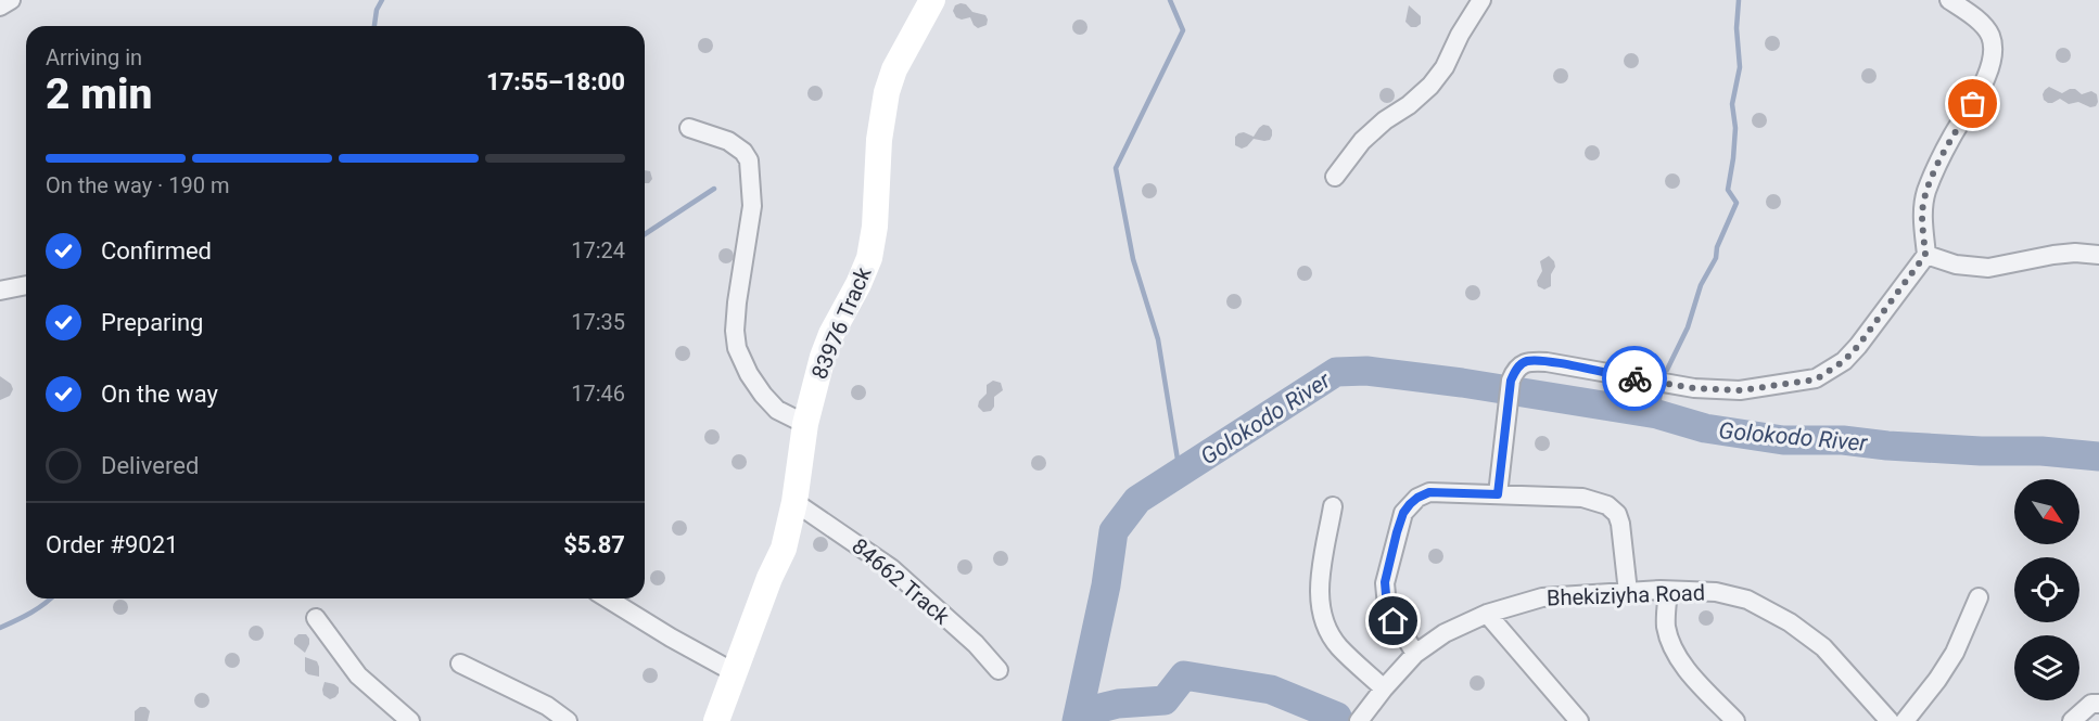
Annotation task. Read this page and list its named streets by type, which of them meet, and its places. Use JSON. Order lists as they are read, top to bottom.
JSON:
{
  "streets": {
    "street": ["83976 Track", "84662 Track", "Bhekiziyha Road"]
  },
  "crossings": [
    ["83976 Track", "84662 Track"]
  ],
  "water": ["Golokodo River"],
  "north": "bottom right",
  "page": {
    "heading": ["2 min", "Arriving in", "17:55–18:00"],
    "panel": ["Order #9021", "$5.87"],
    "bar": "On the way · 190 m",
    "list": [
      ["Confirmed", "17:24"],
      ["Preparing", "17:35"],
      ["On the way", "17:46"],
      "Delivered"
    ]
  }
}
